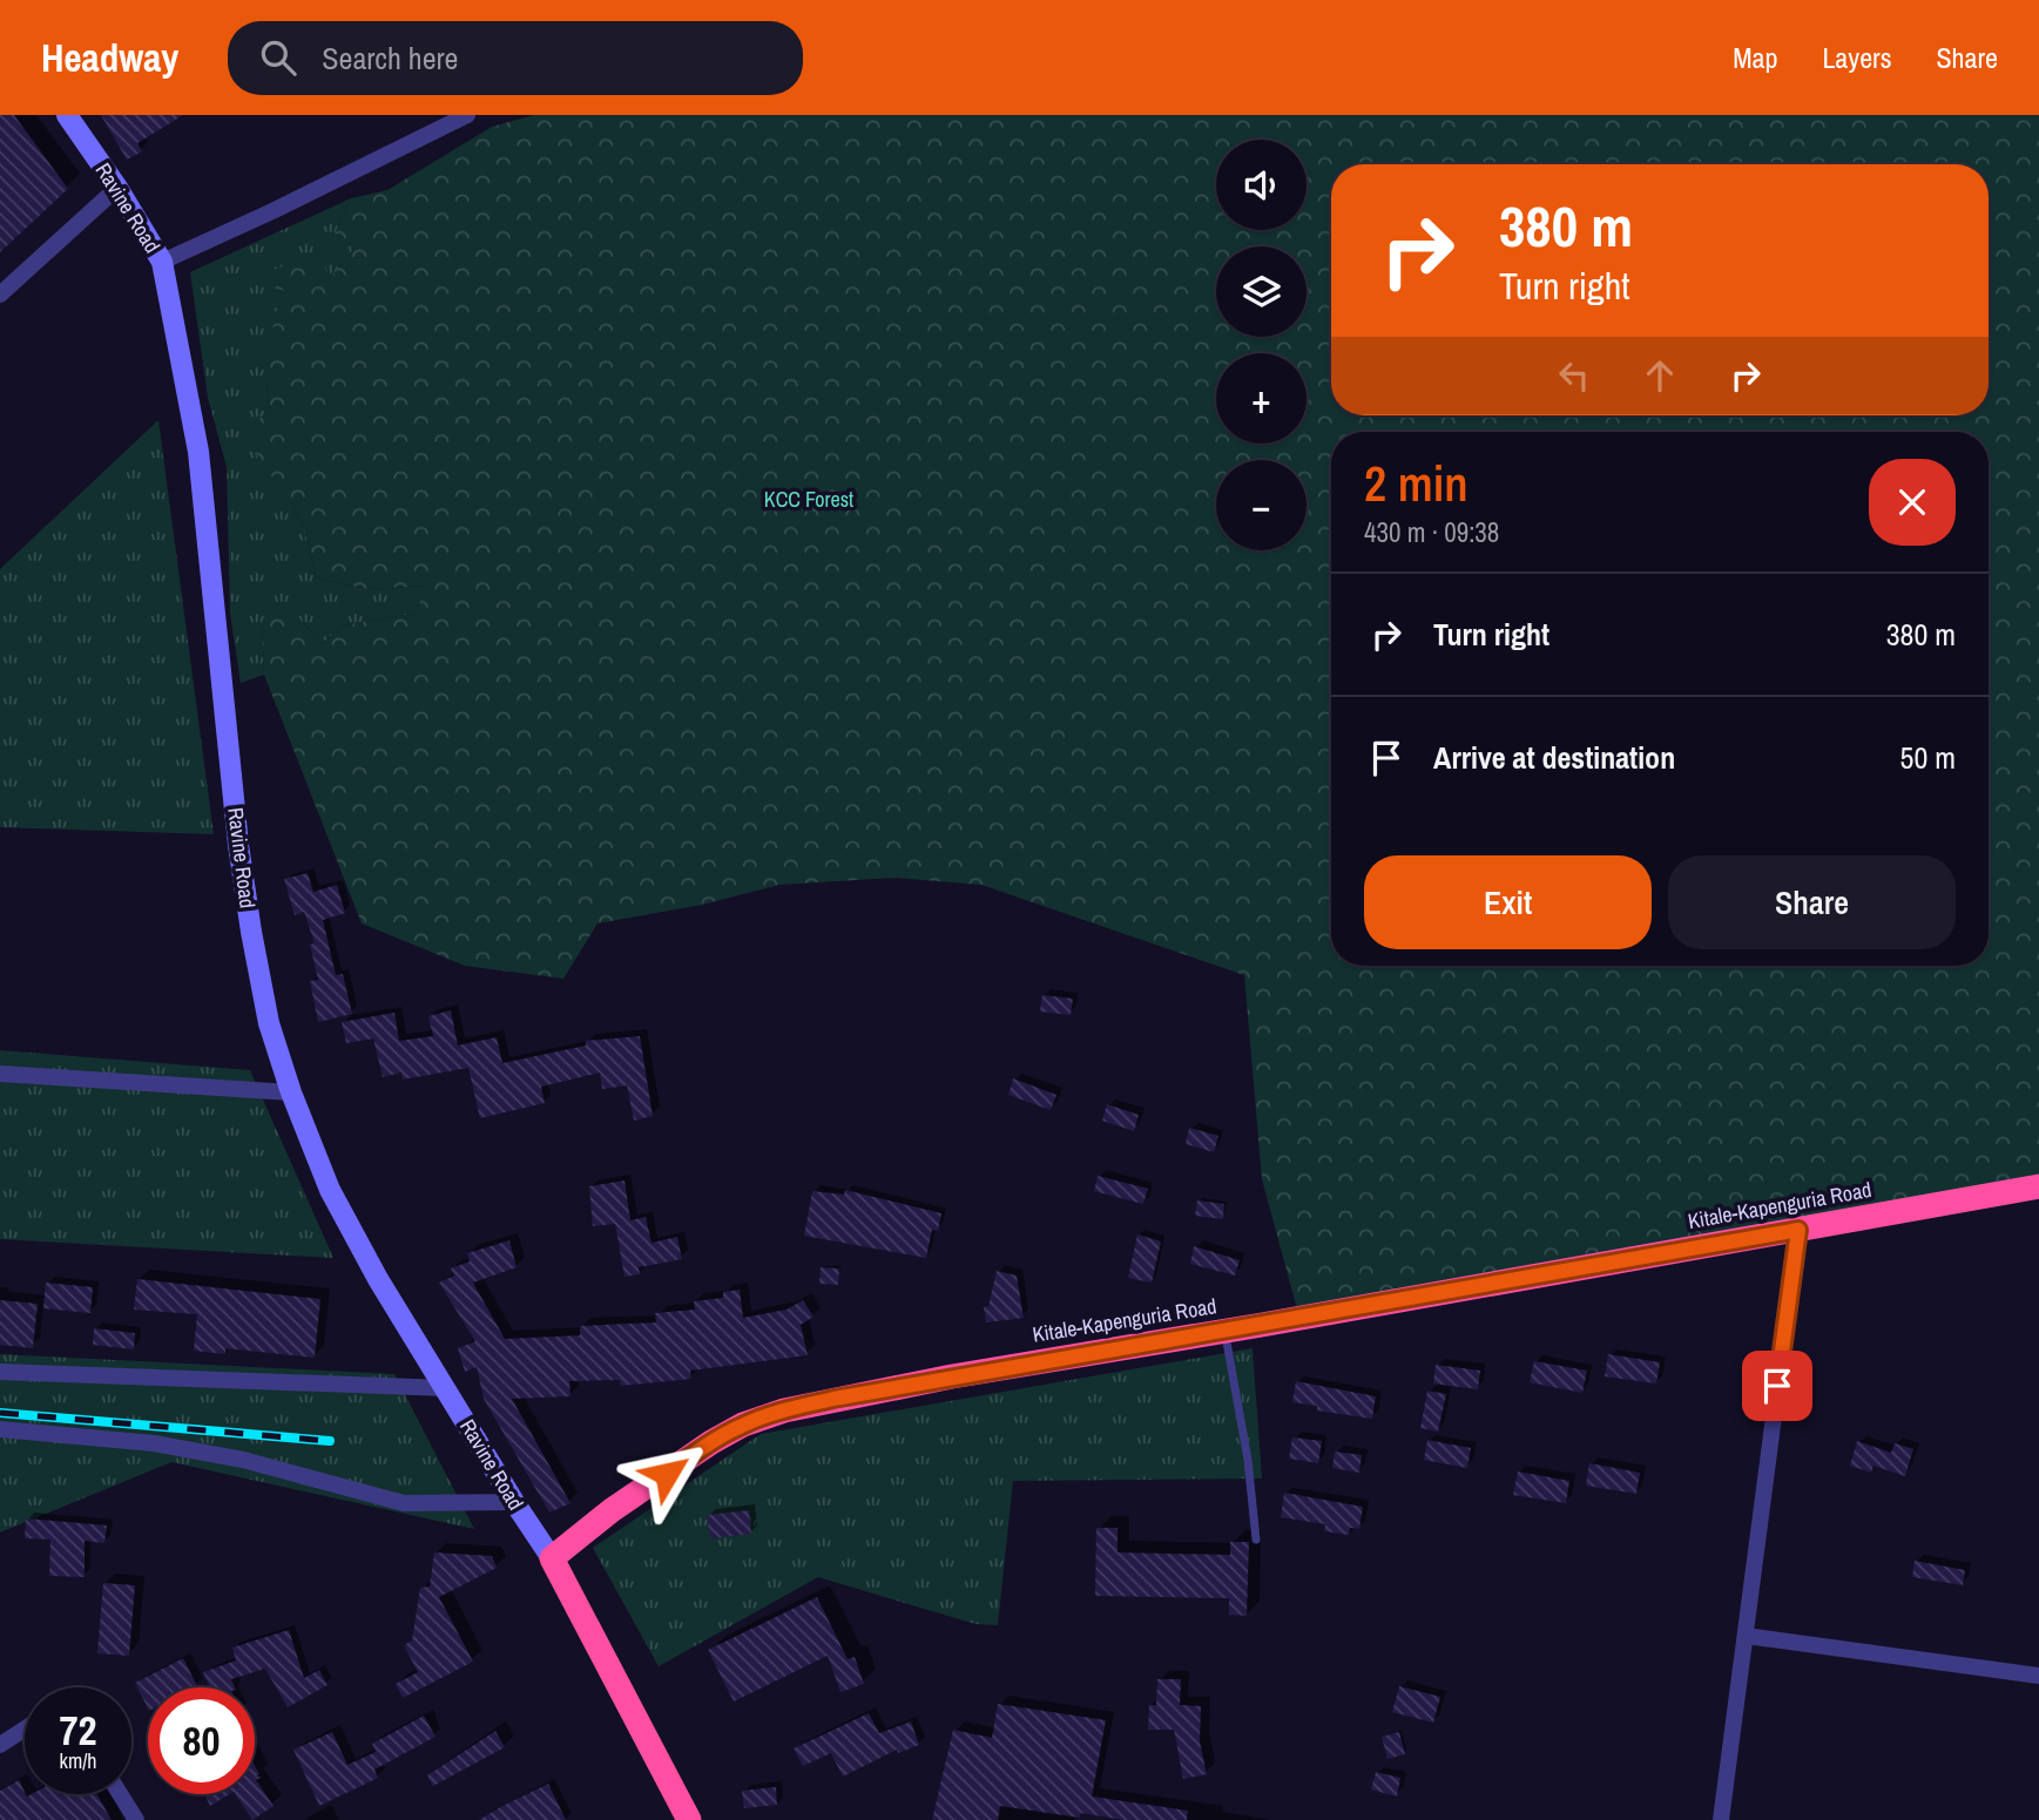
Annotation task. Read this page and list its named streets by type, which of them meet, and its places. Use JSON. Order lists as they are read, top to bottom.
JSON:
{
  "streets": {
    "highway": ["Kitale-Kapenguria Road"],
    "street": ["Ravine Road"]
  },
  "crossings": [
    ["Ravine Road", "Kitale-Kapenguria Road"]
  ],
  "parks": ["KCC Forest"],
  "page": {
    "header": "Headway",
    "search": "Search here",
    "nav": ["Map", "Layers", "Share"],
    "map_buttons": ["+", "−"],
    "turn": ["380 m", "Turn right"],
    "heading": ["2 min", "430 m · 09:38"],
    "list": [
      {
        "name": "Turn right",
        "value": "380 m"
      },
      {
        "name": "Arrive at destination",
        "value": "50 m"
      }
    ],
    "buttons": ["Exit", "Share"],
    "speed": "72 km/h",
    "limit": "80"
  }
}
